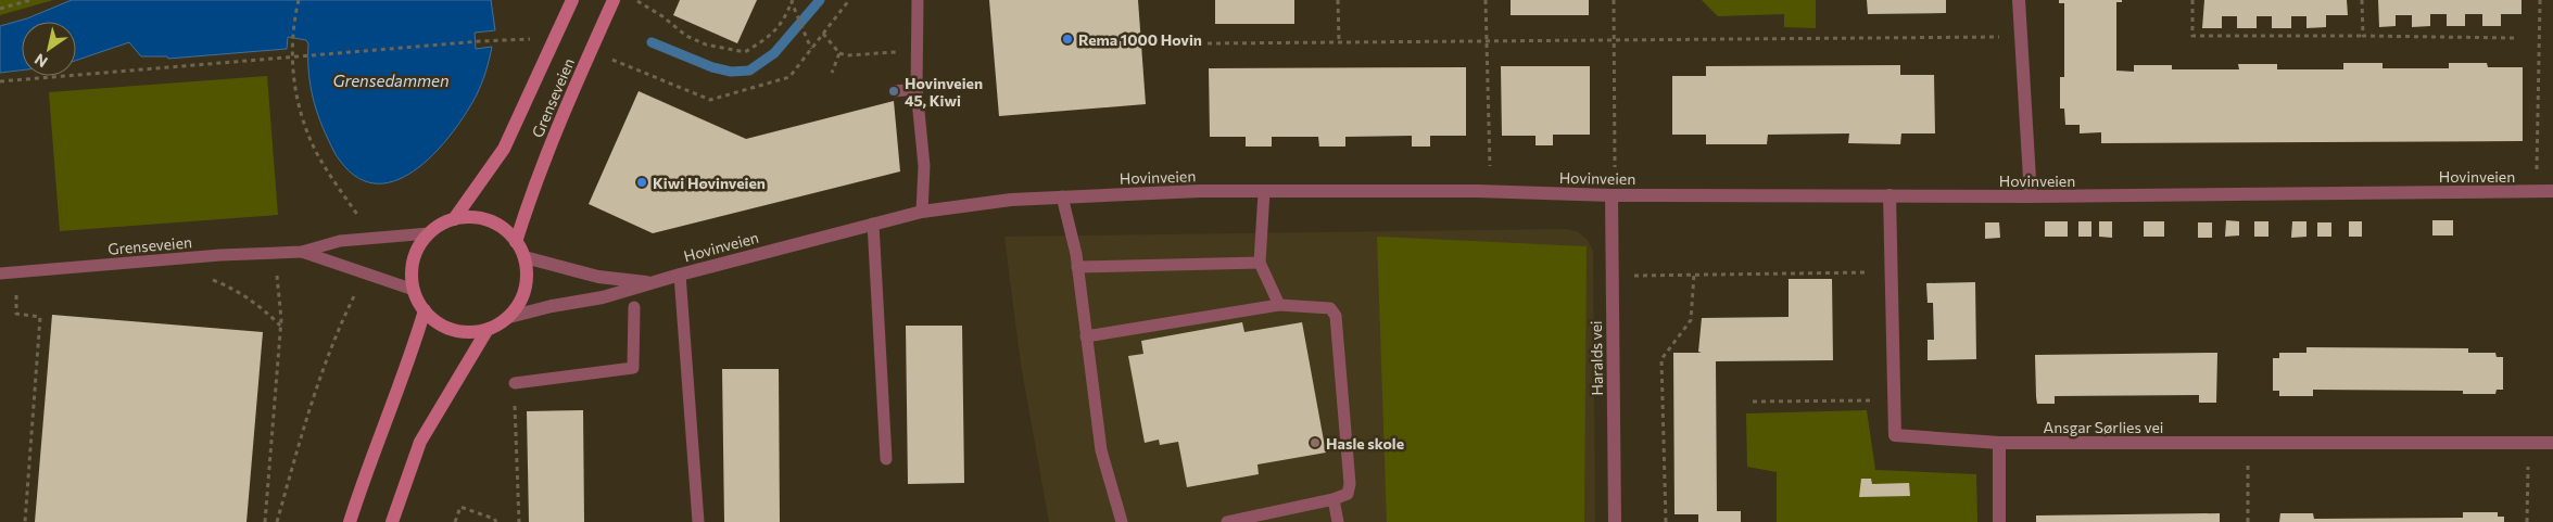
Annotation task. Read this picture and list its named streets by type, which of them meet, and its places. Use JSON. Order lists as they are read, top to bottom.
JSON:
{
  "streets": {
    "main road": ["Grenseveien"],
    "street": ["Hovinveien", "Haralds vei", "Ansgar Sørlies vei"]
  },
  "crossings": [
    ["Grenseveien", "Hovinveien"],
    ["Hovinveien", "Haralds vei"],
    ["Hovinveien", "Ansgar Sørlies vei"]
  ],
  "water": ["Grensedammen"],
  "places": [
    "Rema 1000 Hovin",
    "Hovinveien 45, Kiwi",
    "Kiwi Hovinveien",
    "Hasle skole"
  ],
  "north": "bottom left"
}
